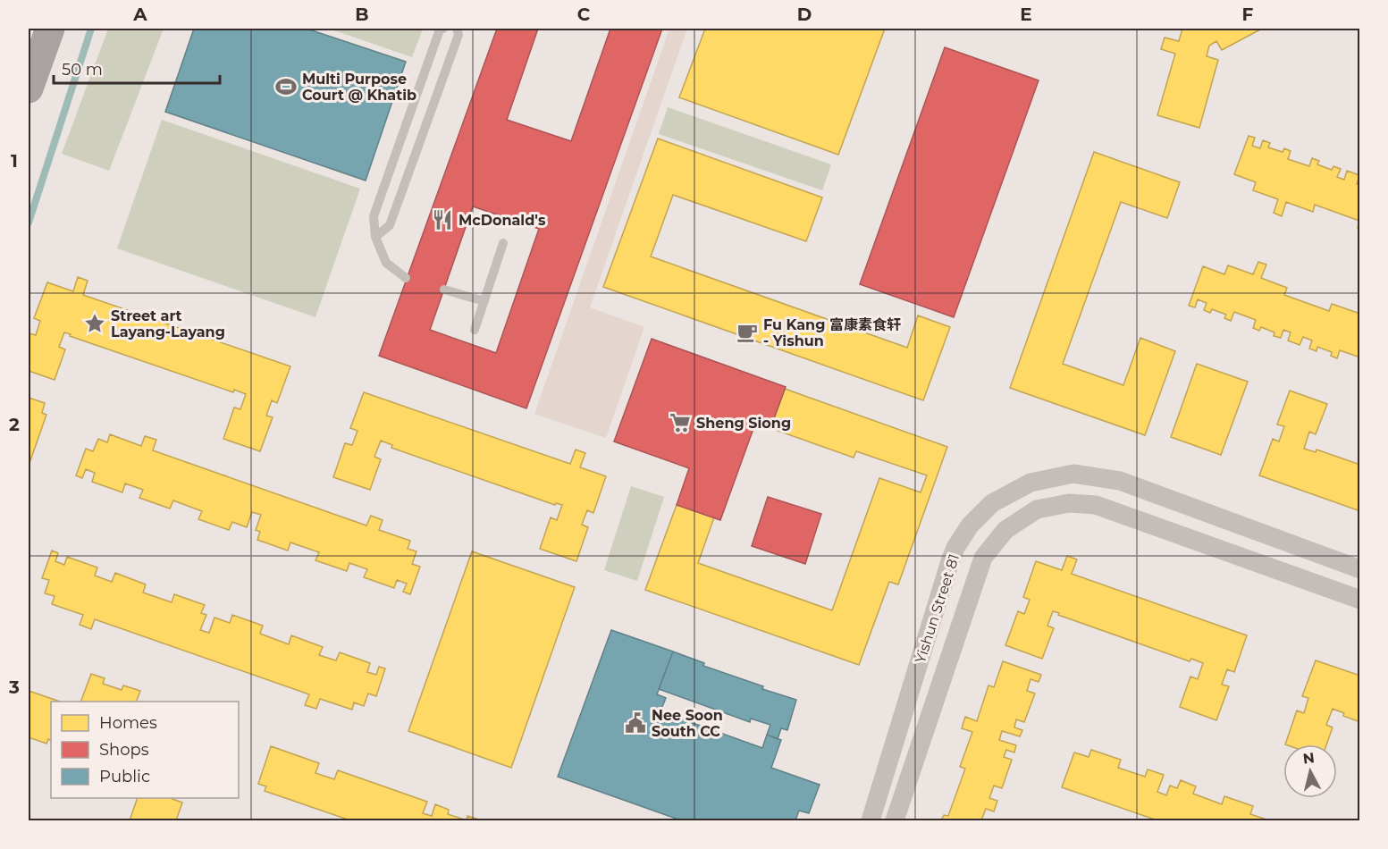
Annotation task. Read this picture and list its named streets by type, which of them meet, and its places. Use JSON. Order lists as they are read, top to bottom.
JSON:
{
  "streets": {
    "street": ["Yishun Street 81"]
  },
  "places": {
    "sports": ["Multi Purpose Court @ Khatib"],
    "restaurant": ["McDonald's"],
    "place": ["Street art Layang-Layang"],
    "cafe": ["Fu Kang 富康素食轩 - Yishun"],
    "supermarket": ["Sheng Siong"],
    "public building": ["Nee Soon South CC"]
  },
  "legend": ["Homes", "Shops", "Public"],
  "scale_bar": "50 m",
  "north": "top",
  "grid": {
    "columns": [
      "A",
      "B",
      "C",
      "D",
      "E",
      "F"
    ],
    "rows": ["1", "2", "3"]
  }
}
